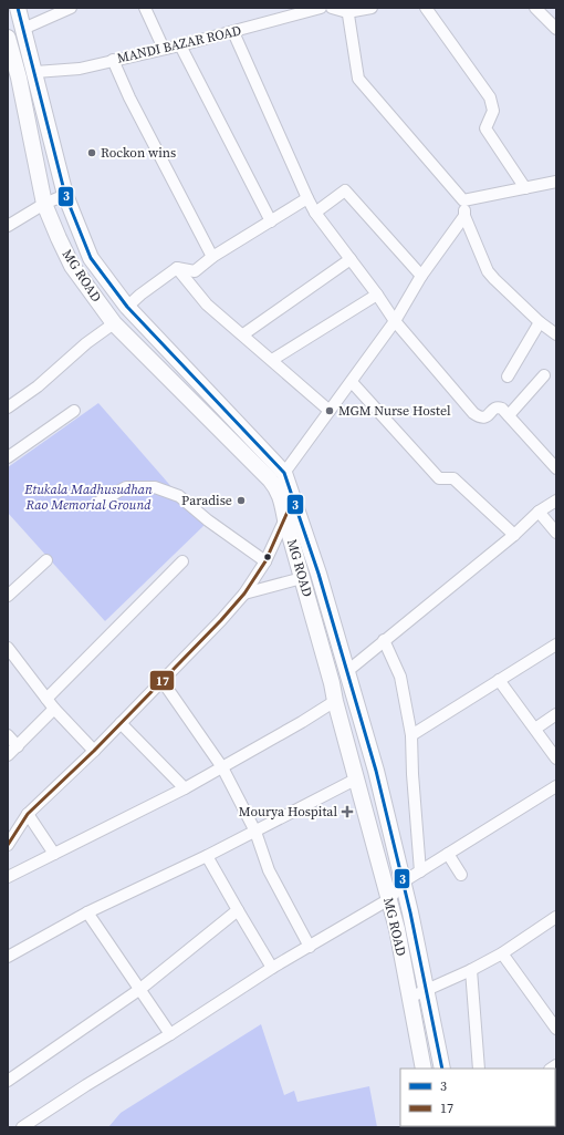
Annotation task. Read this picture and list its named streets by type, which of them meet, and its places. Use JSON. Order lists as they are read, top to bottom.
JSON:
{
  "streets": {
    "main road": ["MG ROAD"],
    "street": ["MANDI BAZAR ROAD"]
  },
  "crossings": [
    ["MANDI BAZAR ROAD", "MG ROAD"]
  ],
  "parks": ["Etukala Madhusudhan Rao Memorial Ground"],
  "places": {
    "other": ["Rockon wins", "MGM Nurse Hostel", "Paradise"],
    "health": ["Mourya Hospital"]
  },
  "lines": ["transit line 3", "transit line 17"],
  "legend": ["3", "17"]
}
